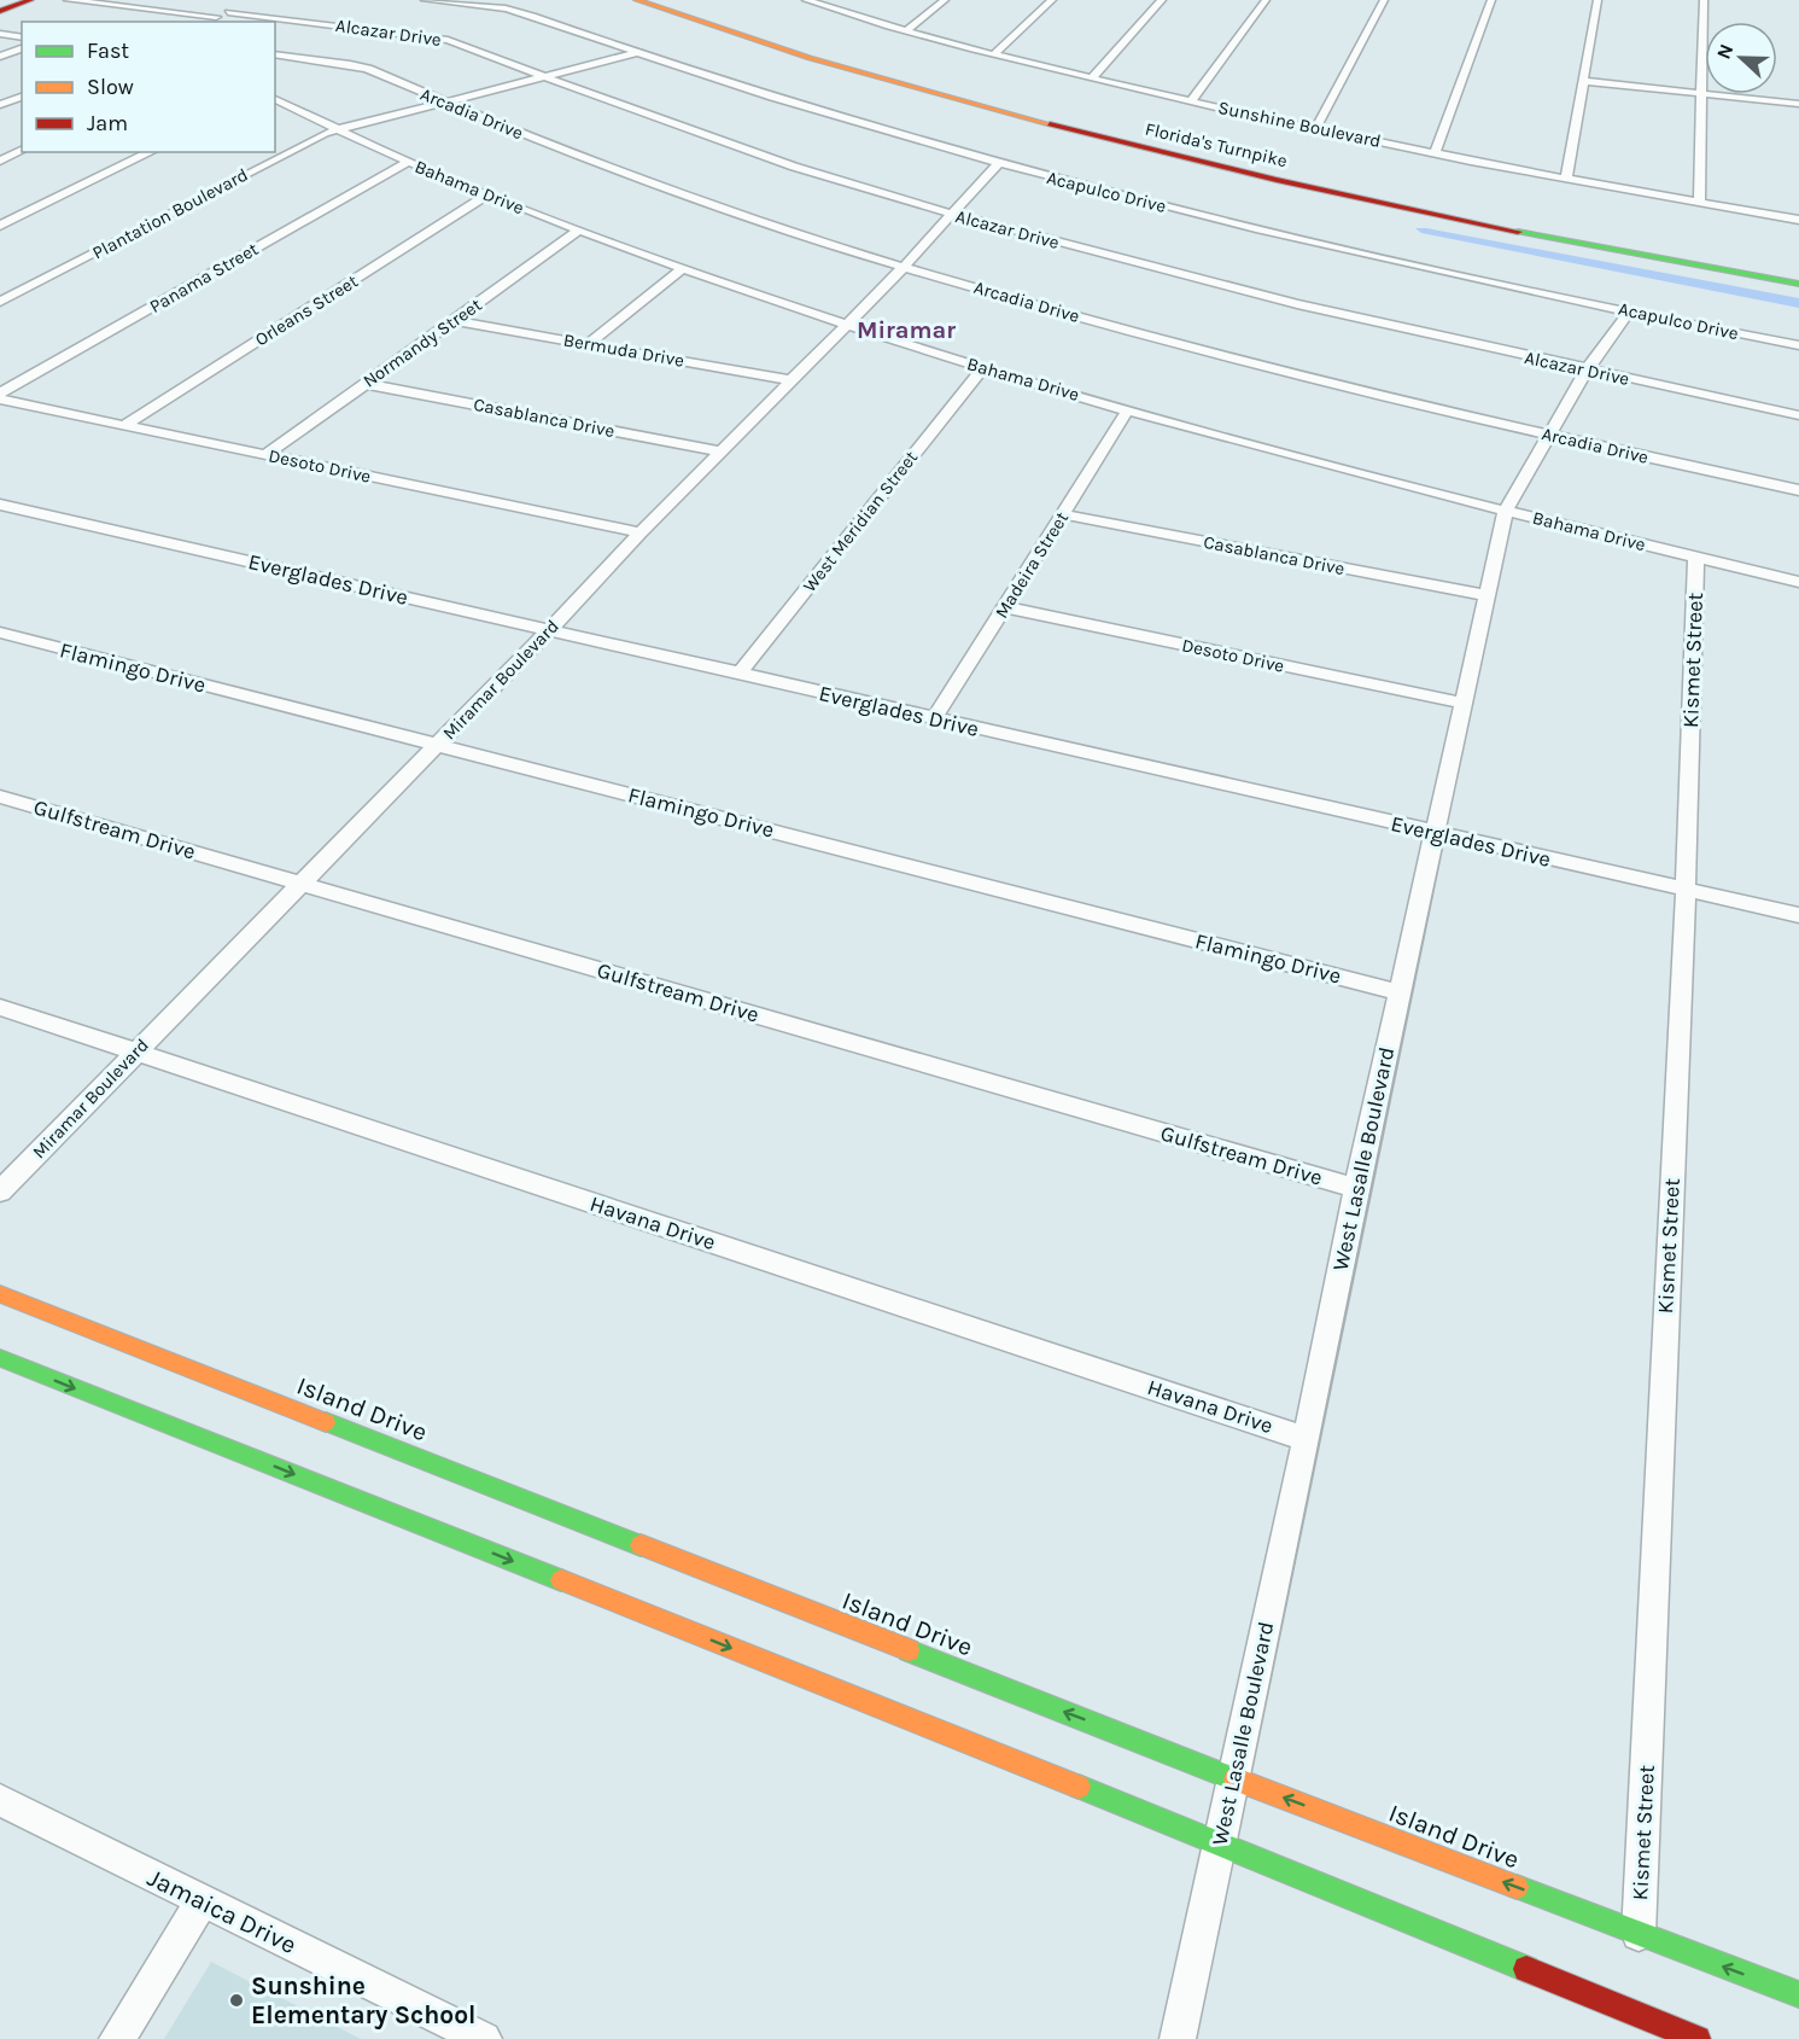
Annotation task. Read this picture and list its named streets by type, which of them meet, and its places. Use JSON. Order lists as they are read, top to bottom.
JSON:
{
  "streets": {
    "main road": ["Florida's Turnpike", "Island Drive"],
    "street": [
      "Alcazar Drive",
      "Arcadia Drive",
      "Sunshine Boulevard",
      "Bahama Drive",
      "Acapulco Drive",
      "Plantation Boulevard",
      "Panama Street",
      "Orleans Street",
      "Normandy Street",
      "Bermuda Drive",
      "Casablanca Drive",
      "Desoto Drive",
      "West Meridian Street",
      "Madeira Street",
      "Everglades Drive",
      "Kismet Street",
      "Flamingo Drive",
      "Miramar Boulevard",
      "Gulfstream Drive",
      "West Lasalle Boulevard",
      "Havana Drive",
      "Jamaica Drive"
    ]
  },
  "crossings": [
    ["Alcazar Drive", "Plantation Boulevard"],
    ["Alcazar Drive", "Miramar Boulevard"],
    ["Alcazar Drive", "West Lasalle Boulevard"],
    ["Arcadia Drive", "Plantation Boulevard"],
    ["Arcadia Drive", "Miramar Boulevard"],
    ["Arcadia Drive", "West Lasalle Boulevard"],
    ["Bahama Drive", "Plantation Boulevard"],
    ["Bahama Drive", "Panama Street"],
    ["Bahama Drive", "Orleans Street"],
    ["Bahama Drive", "Normandy Street"],
    ["Bahama Drive", "West Meridian Street"],
    ["Bahama Drive", "Madeira Street"],
    ["Bahama Drive", "Kismet Street"],
    ["Bahama Drive", "Miramar Boulevard"],
    ["Bahama Drive", "West Lasalle Boulevard"],
    ["Acapulco Drive", "Plantation Boulevard"],
    ["Acapulco Drive", "Miramar Boulevard"],
    ["Acapulco Drive", "West Lasalle Boulevard"],
    ["Orleans Street", "Desoto Drive"],
    ["Normandy Street", "Bermuda Drive"],
    ["Normandy Street", "Casablanca Drive"],
    ["Normandy Street", "Desoto Drive"],
    ["Bermuda Drive", "Miramar Boulevard"],
    ["Casablanca Drive", "Madeira Street"],
    ["Casablanca Drive", "Miramar Boulevard"],
    ["Casablanca Drive", "West Lasalle Boulevard"],
    ["Desoto Drive", "Madeira Street"],
    ["Desoto Drive", "Miramar Boulevard"],
    ["Desoto Drive", "West Lasalle Boulevard"],
    ["West Meridian Street", "Everglades Drive"],
    ["Madeira Street", "Everglades Drive"],
    ["Everglades Drive", "Kismet Street"],
    ["Everglades Drive", "Miramar Boulevard"],
    ["Everglades Drive", "West Lasalle Boulevard"],
    ["Kismet Street", "Island Drive"],
    ["Flamingo Drive", "Miramar Boulevard"],
    ["Flamingo Drive", "West Lasalle Boulevard"],
    ["Miramar Boulevard", "Gulfstream Drive"],
    ["Miramar Boulevard", "Havana Drive"],
    ["Gulfstream Drive", "West Lasalle Boulevard"],
    ["West Lasalle Boulevard", "Havana Drive"],
    ["West Lasalle Boulevard", "Island Drive"]
  ],
  "districts": ["Miramar"],
  "places": ["Sunshine Elementary School"],
  "legend": ["Fast", "Slow", "Jam"],
  "north": "left"
}
